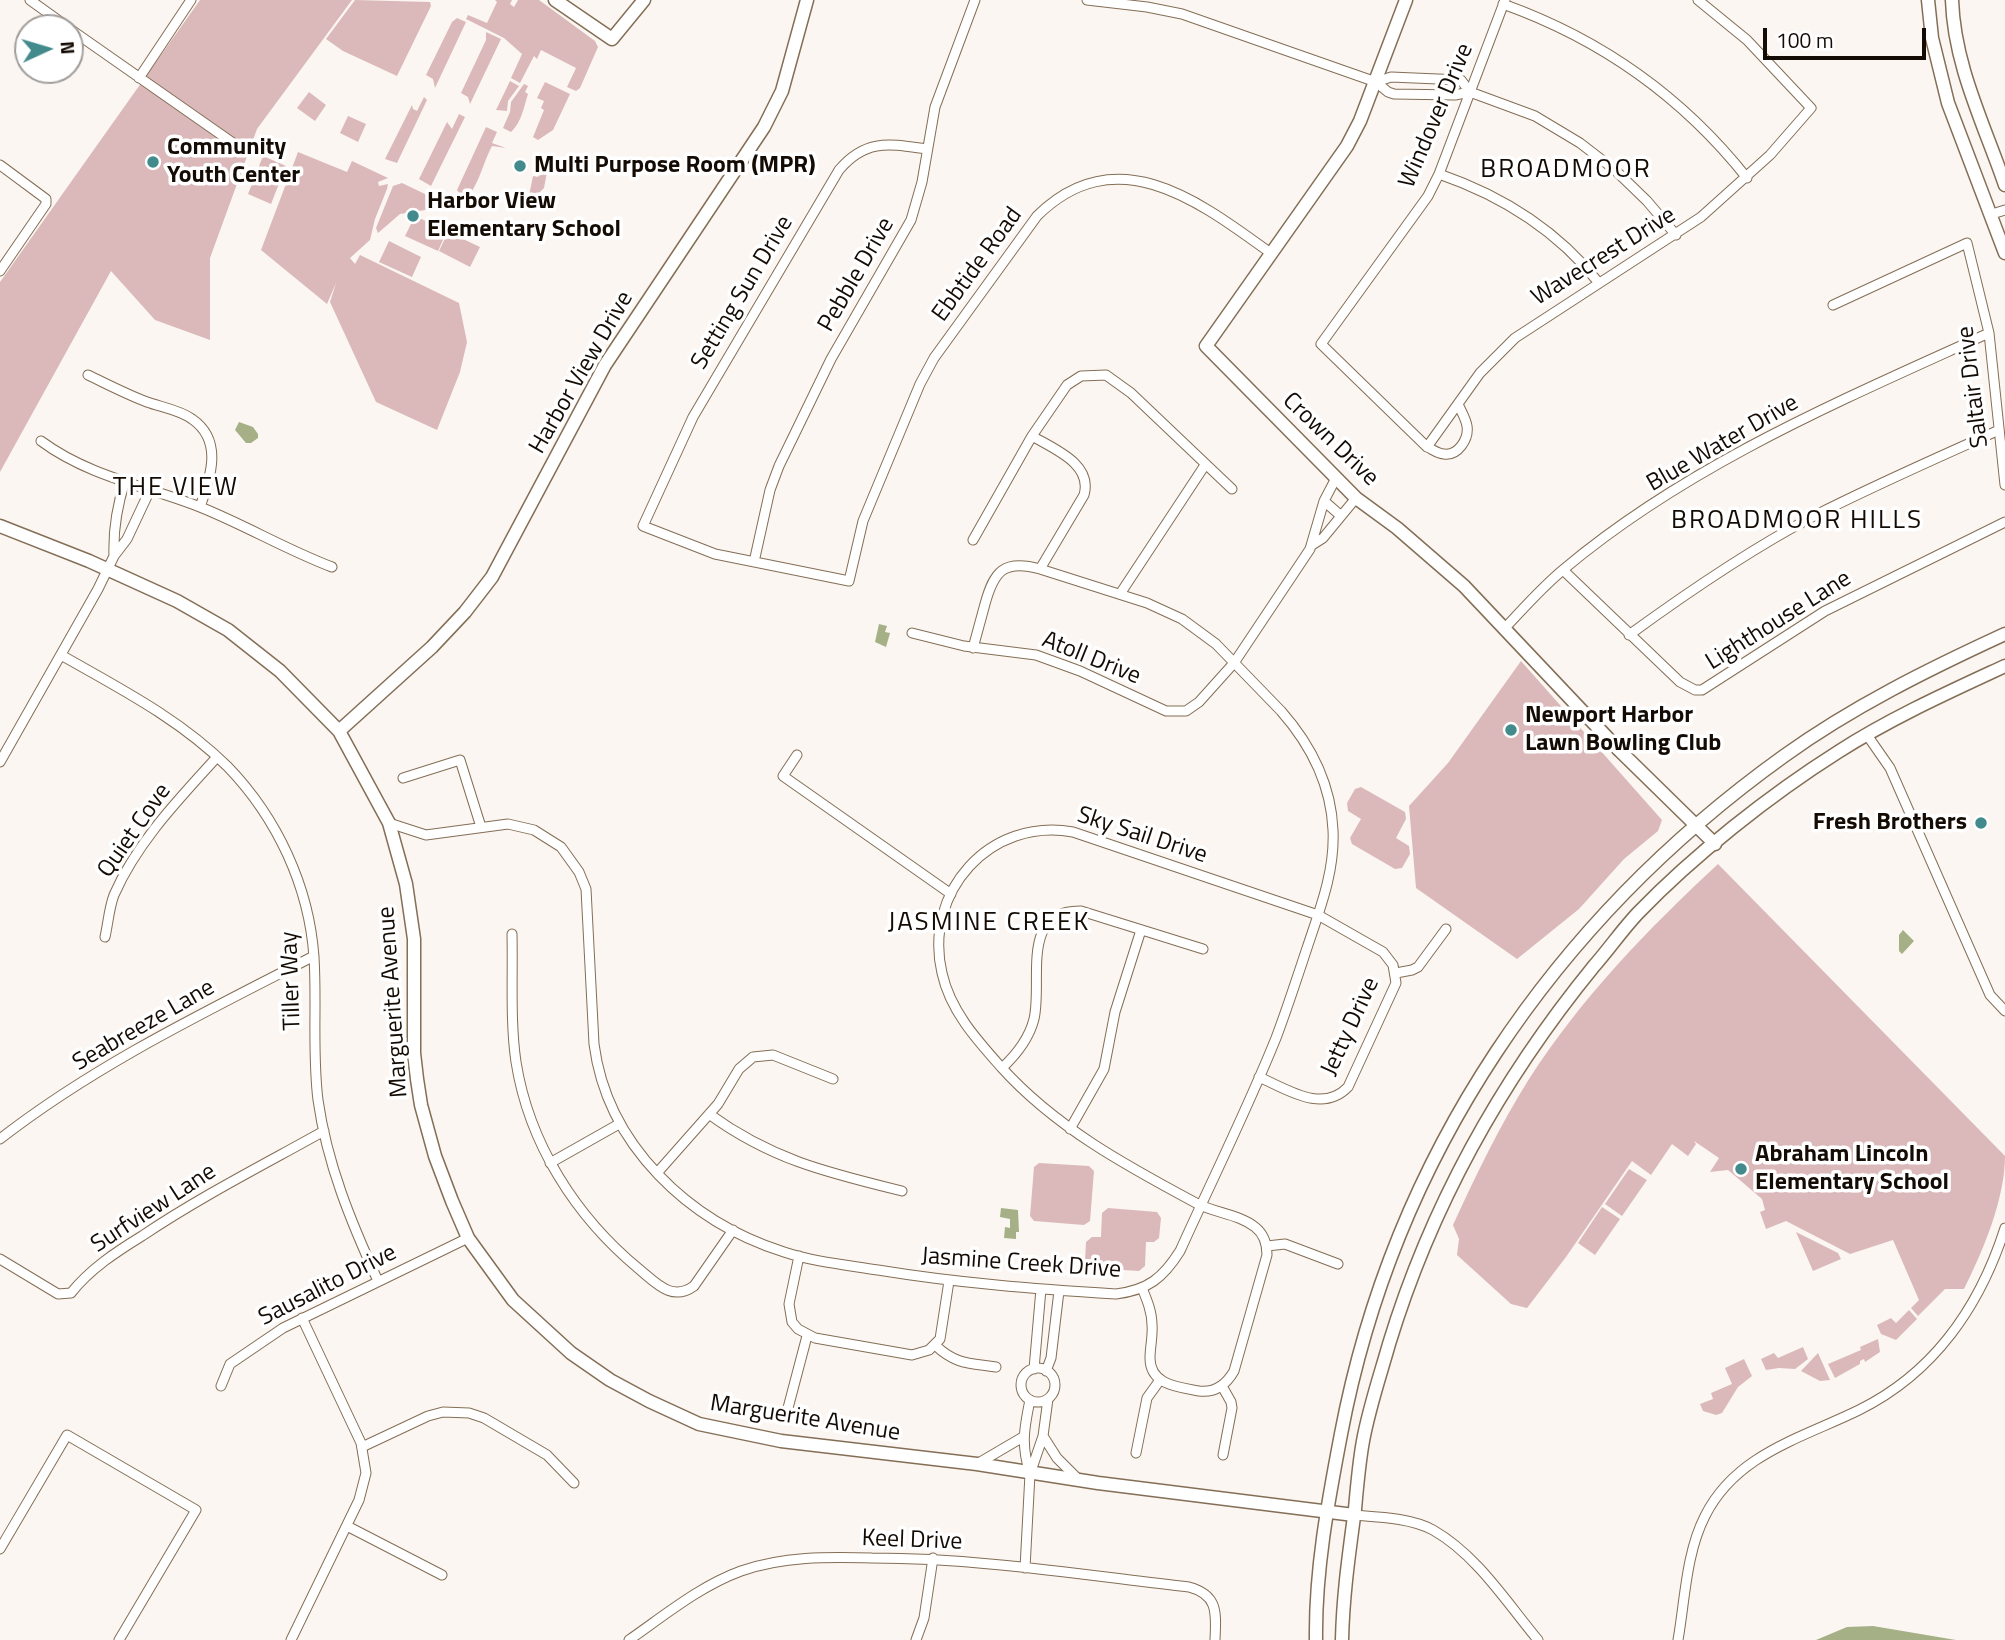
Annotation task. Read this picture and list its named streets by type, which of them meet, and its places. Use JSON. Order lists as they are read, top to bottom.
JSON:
{
  "streets": {
    "street": [
      "Windover Drive",
      "Wavecrest Drive",
      "Ebbtide Road",
      "Pebble Drive",
      "Setting Sun Drive",
      "Harbor View Drive",
      "Saltair Drive",
      "Crown Drive",
      "Blue Water Drive",
      "Lighthouse Lane",
      "Atoll Drive",
      "Quiet Cove",
      "Sky Sail Drive",
      "Tiller Way",
      "Marguerite Avenue",
      "Seabreeze Lane",
      "Jetty Drive",
      "Surfview Lane",
      "Jasmine Creek Drive",
      "Sausalito Drive",
      "Keel Drive"
    ]
  },
  "crossings": [
    ["Windover Drive", "Wavecrest Drive"],
    ["Ebbtide Road", "Pebble Drive"],
    ["Ebbtide Road", "Setting Sun Drive"],
    ["Ebbtide Road", "Crown Drive"],
    ["Pebble Drive", "Setting Sun Drive"],
    ["Harbor View Drive", "Marguerite Avenue"],
    ["Saltair Drive", "Blue Water Drive"],
    ["Crown Drive", "Blue Water Drive"],
    ["Blue Water Drive", "Lighthouse Lane"],
    ["Atoll Drive", "Jasmine Creek Drive"],
    ["Quiet Cove", "Tiller Way"],
    ["Sky Sail Drive", "Jetty Drive"],
    ["Sky Sail Drive", "Jasmine Creek Drive"],
    ["Tiller Way", "Seabreeze Lane"],
    ["Tiller Way", "Surfview Lane"],
    ["Tiller Way", "Sausalito Drive"],
    ["Marguerite Avenue", "Jasmine Creek Drive"],
    ["Marguerite Avenue", "Sausalito Drive"],
    ["Jetty Drive", "Jasmine Creek Drive"]
  ],
  "districts": [
    "BROADMOOR",
    "THE VIEW",
    "BROADMOOR HILLS",
    "JASMINE CREEK"
  ],
  "places": [
    "Community Youth Center",
    "Multi Purpose Room (MPR)",
    "Harbor View Elementary School",
    "Newport Harbor Lawn Bowling Club",
    "Fresh Brothers",
    "Abraham Lincoln Elementary School"
  ],
  "scale_bar": "100 m",
  "north": "right"
}
